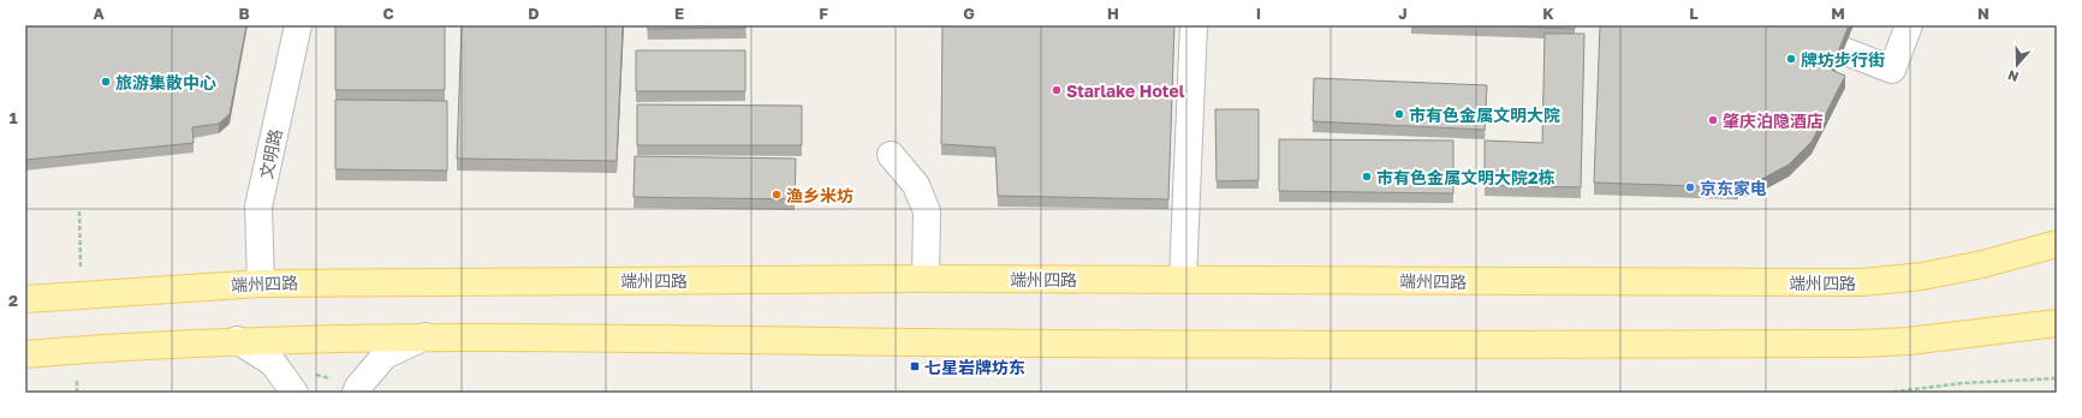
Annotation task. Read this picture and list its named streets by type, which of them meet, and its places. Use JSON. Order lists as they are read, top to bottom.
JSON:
{
  "streets": {
    "main road": ["端州四路"],
    "street": ["文明路"]
  },
  "crossings": [
    ["文明路", "端州四路"]
  ],
  "places": {
    "other": [
      "牌坊步行街",
      "旅游集散中心",
      "Starlake Hotel",
      "市有色金属文明大院",
      "肇庆泊隐酒店",
      "市有色金属文明大院2栋",
      "京东家电",
      "渔乡米坊"
    ],
    "transit": ["七星岩牌坊东"]
  },
  "north": "bottom",
  "grid": {
    "columns": [
      "A",
      "B",
      "C",
      "D",
      "E",
      "F",
      "G",
      "H",
      "I",
      "J",
      "K",
      "L",
      "M",
      "N"
    ],
    "rows": ["1", "2"]
  }
}
